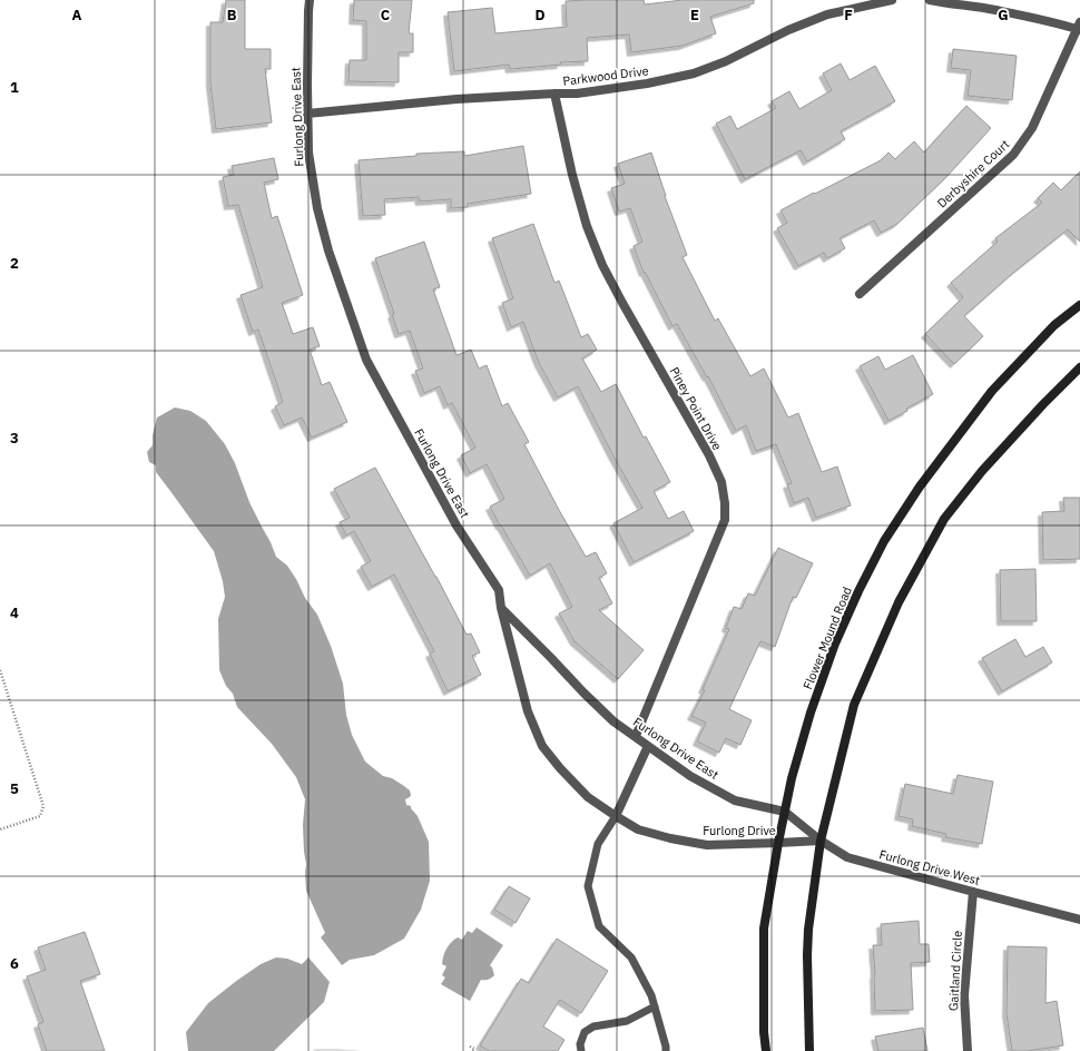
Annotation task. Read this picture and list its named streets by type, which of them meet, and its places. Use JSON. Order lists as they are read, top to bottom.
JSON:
{
  "streets": {
    "main road": ["Flower Mound Road"],
    "street": [
      "Parkwood Drive",
      "Furlong Drive East",
      "Derbyshire Court",
      "Piney Point Drive",
      "Furlong Drive",
      "Furlong Drive West",
      "Gaitland Circle"
    ]
  },
  "crossings": [
    ["Parkwood Drive", "Furlong Drive East"],
    ["Parkwood Drive", "Piney Point Drive"],
    ["Furlong Drive East", "Piney Point Drive"],
    ["Furlong Drive East", "Flower Mound Road"],
    ["Furlong Drive East", "Furlong Drive"],
    ["Furlong Drive East", "Furlong Drive West"],
    ["Flower Mound Road", "Furlong Drive"],
    ["Flower Mound Road", "Furlong Drive West"],
    ["Furlong Drive", "Furlong Drive West"],
    ["Furlong Drive West", "Gaitland Circle"]
  ],
  "grid": {
    "columns": [
      "A",
      "B",
      "C",
      "D",
      "E",
      "F",
      "G"
    ],
    "rows": [
      "1",
      "2",
      "3",
      "4",
      "5",
      "6"
    ]
  }
}
